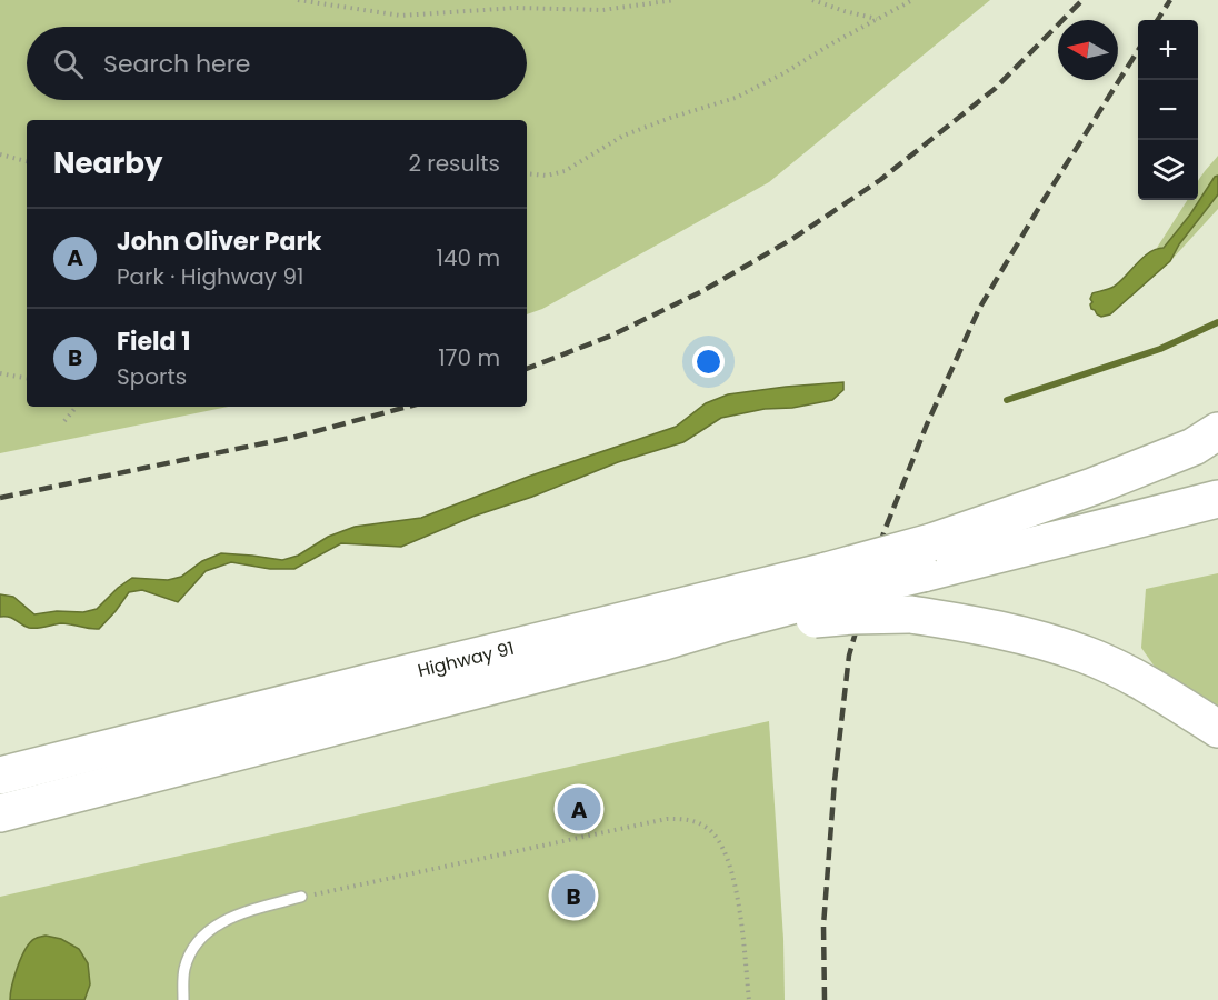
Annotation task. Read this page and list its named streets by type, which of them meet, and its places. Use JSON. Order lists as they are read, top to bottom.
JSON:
{
  "streets": {
    "highway": ["Highway 91"]
  },
  "north": "left",
  "page": {
    "map_buttons": ["+", "−"],
    "search": "Search here",
    "heading": ["Nearby", "2 results"],
    "list": [
      {
        "mark": "A",
        "name": "John Oliver Park",
        "note": "Park · Highway 91",
        "value": "140 m"
      },
      {
        "mark": "B",
        "name": "Field 1",
        "note": "Sports",
        "value": "170 m"
      }
    ],
    "pins": ["A", "B"]
  }
}
